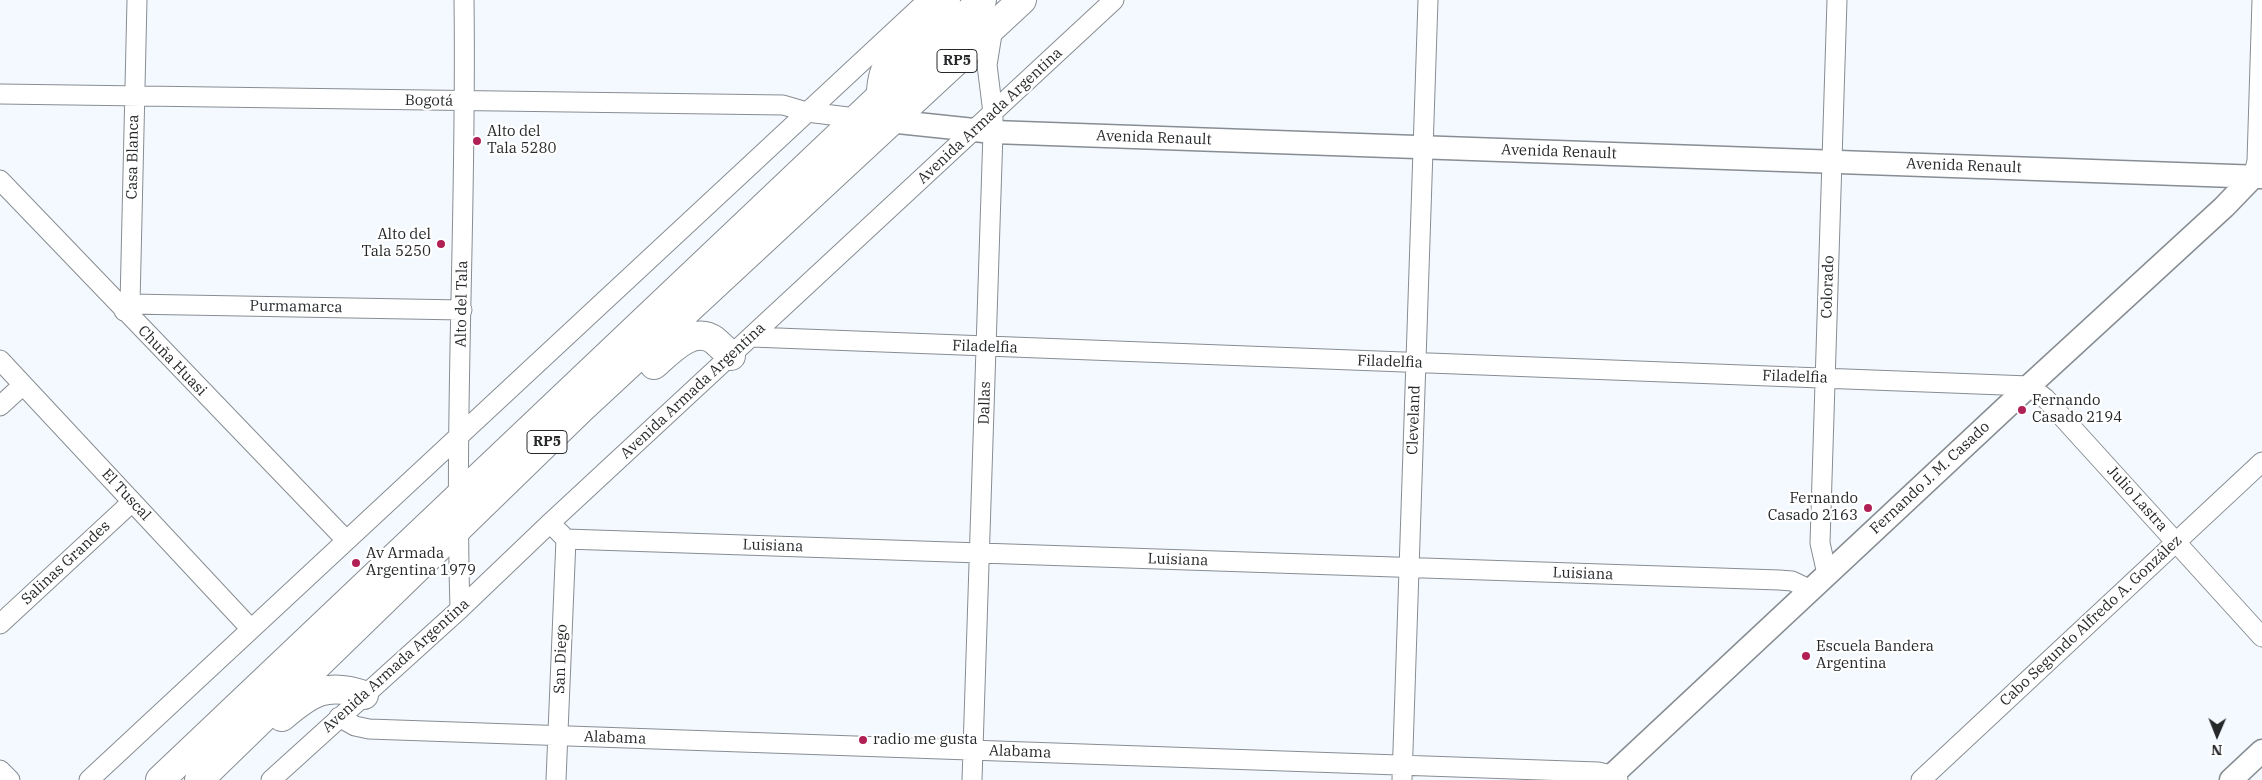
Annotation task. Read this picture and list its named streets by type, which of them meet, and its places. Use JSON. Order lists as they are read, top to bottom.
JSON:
{
  "streets": {
    "main road": ["RP5"],
    "street": [
      "Bogotá",
      "Avenida Armada Argentina",
      "Avenida Renault",
      "Casa Blanca",
      "Colorado",
      "Alto del Tala",
      "Purmamarca",
      "Filadelfia",
      "Chuña Huasi",
      "Dallas",
      "Cleveland",
      "Fernando J. M. Casado",
      "El Tuscal",
      "Julio Lastra",
      "Luisiana",
      "Salinas Grandes",
      "Cabo Segundo Alfredo A. González",
      "San Diego",
      "Alabama"
    ]
  },
  "crossings": [
    ["RP5", "Bogotá"],
    ["RP5", "Avenida Renault"],
    ["RP5", "Alto del Tala"],
    ["RP5", "Dallas"],
    ["Bogotá", "Avenida Renault"],
    ["Bogotá", "Casa Blanca"],
    ["Bogotá", "Alto del Tala"],
    ["Avenida Armada Argentina", "Avenida Renault"],
    ["Avenida Armada Argentina", "Alto del Tala"],
    ["Avenida Armada Argentina", "Filadelfia"],
    ["Avenida Armada Argentina", "Dallas"],
    ["Avenida Armada Argentina", "Alabama"],
    ["Avenida Renault", "Colorado"],
    ["Avenida Renault", "Dallas"],
    ["Avenida Renault", "Cleveland"],
    ["Avenida Renault", "Fernando J. M. Casado"],
    ["Casa Blanca", "Purmamarca"],
    ["Casa Blanca", "Chuña Huasi"],
    ["Colorado", "Filadelfia"],
    ["Colorado", "Fernando J. M. Casado"],
    ["Alto del Tala", "Purmamarca"],
    ["Purmamarca", "Chuña Huasi"],
    ["Filadelfia", "Dallas"],
    ["Filadelfia", "Cleveland"],
    ["Filadelfia", "Fernando J. M. Casado"],
    ["Filadelfia", "Julio Lastra"],
    ["Dallas", "Luisiana"],
    ["Dallas", "Alabama"],
    ["Cleveland", "Luisiana"],
    ["Cleveland", "Alabama"],
    ["Fernando J. M. Casado", "Julio Lastra"],
    ["Fernando J. M. Casado", "Luisiana"],
    ["Fernando J. M. Casado", "Alabama"],
    ["El Tuscal", "Salinas Grandes"],
    ["Julio Lastra", "Cabo Segundo Alfredo A. González"],
    ["Luisiana", "San Diego"],
    ["San Diego", "Alabama"]
  ],
  "places": [
    "Alto del Tala 5280",
    "Alto del Tala 5250",
    "Fernando Casado 2194",
    "Fernando Casado 2163",
    "Av Armada Argentina 1979",
    "Escuela Bandera Argentina",
    "radio me gusta"
  ],
  "north": "bottom"
}
